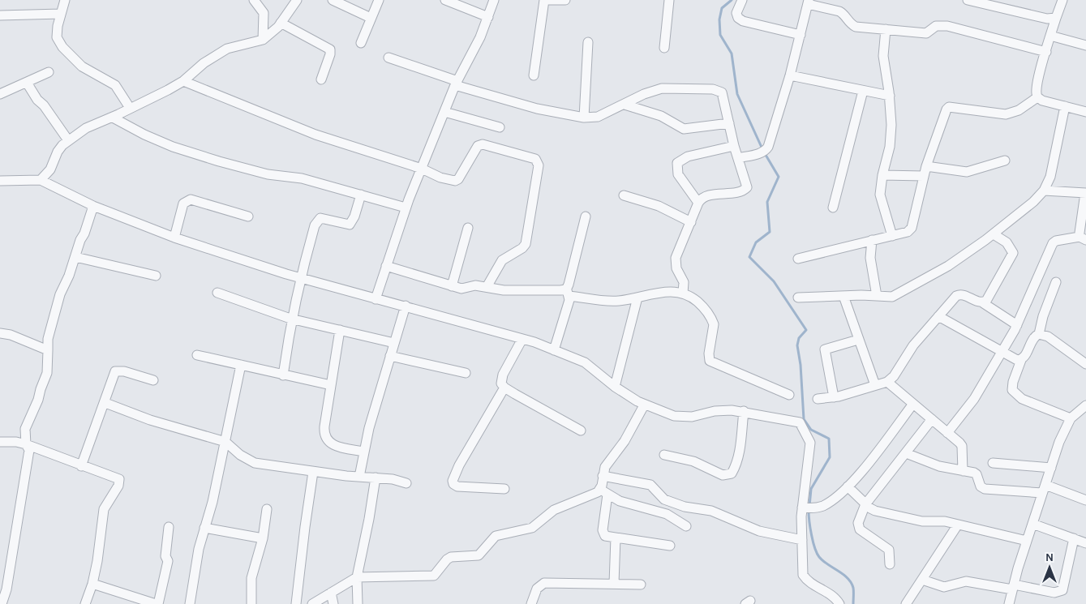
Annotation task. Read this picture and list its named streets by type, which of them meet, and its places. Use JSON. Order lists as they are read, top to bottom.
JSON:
{
  "north": "top"
}
